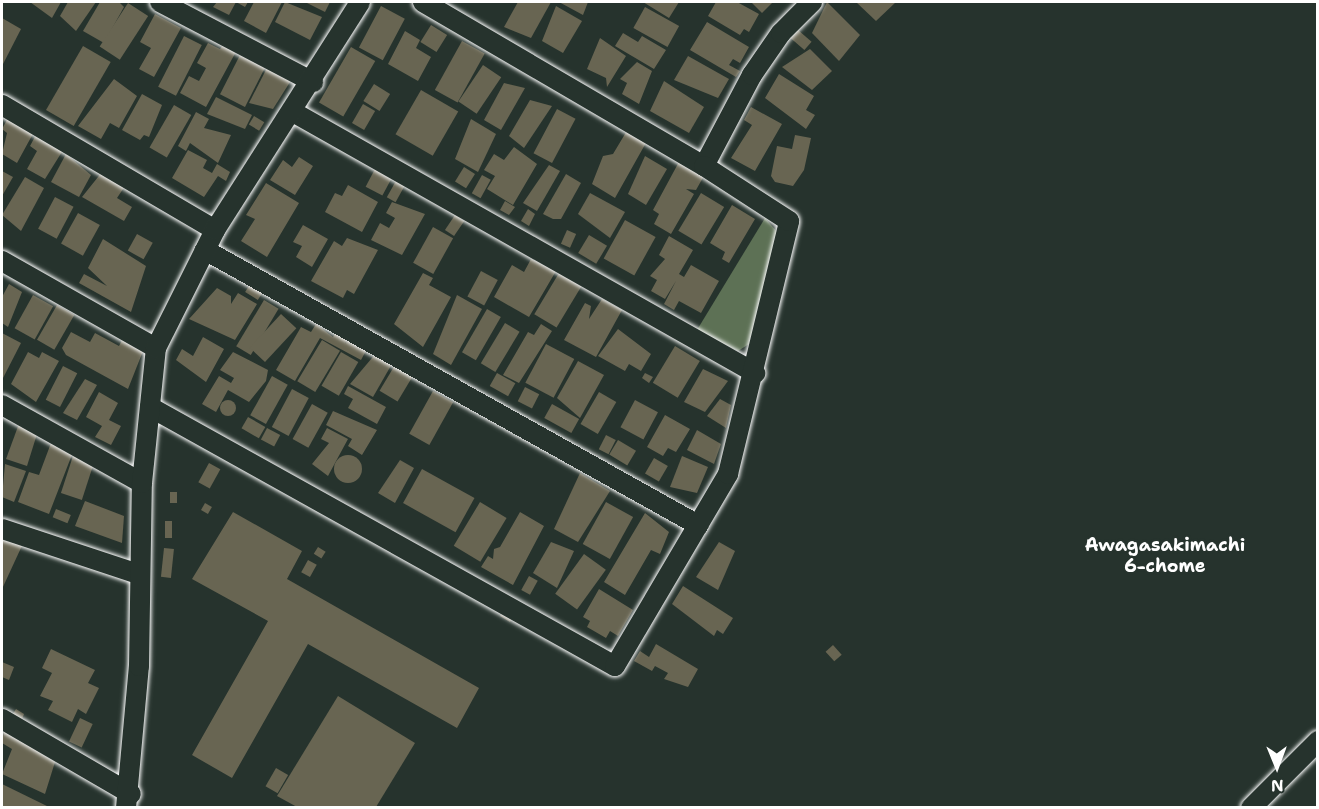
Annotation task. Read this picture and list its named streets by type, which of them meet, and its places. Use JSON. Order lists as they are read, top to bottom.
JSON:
{
  "districts": ["Awagasakimachi 6-chome"],
  "north": "bottom"
}
